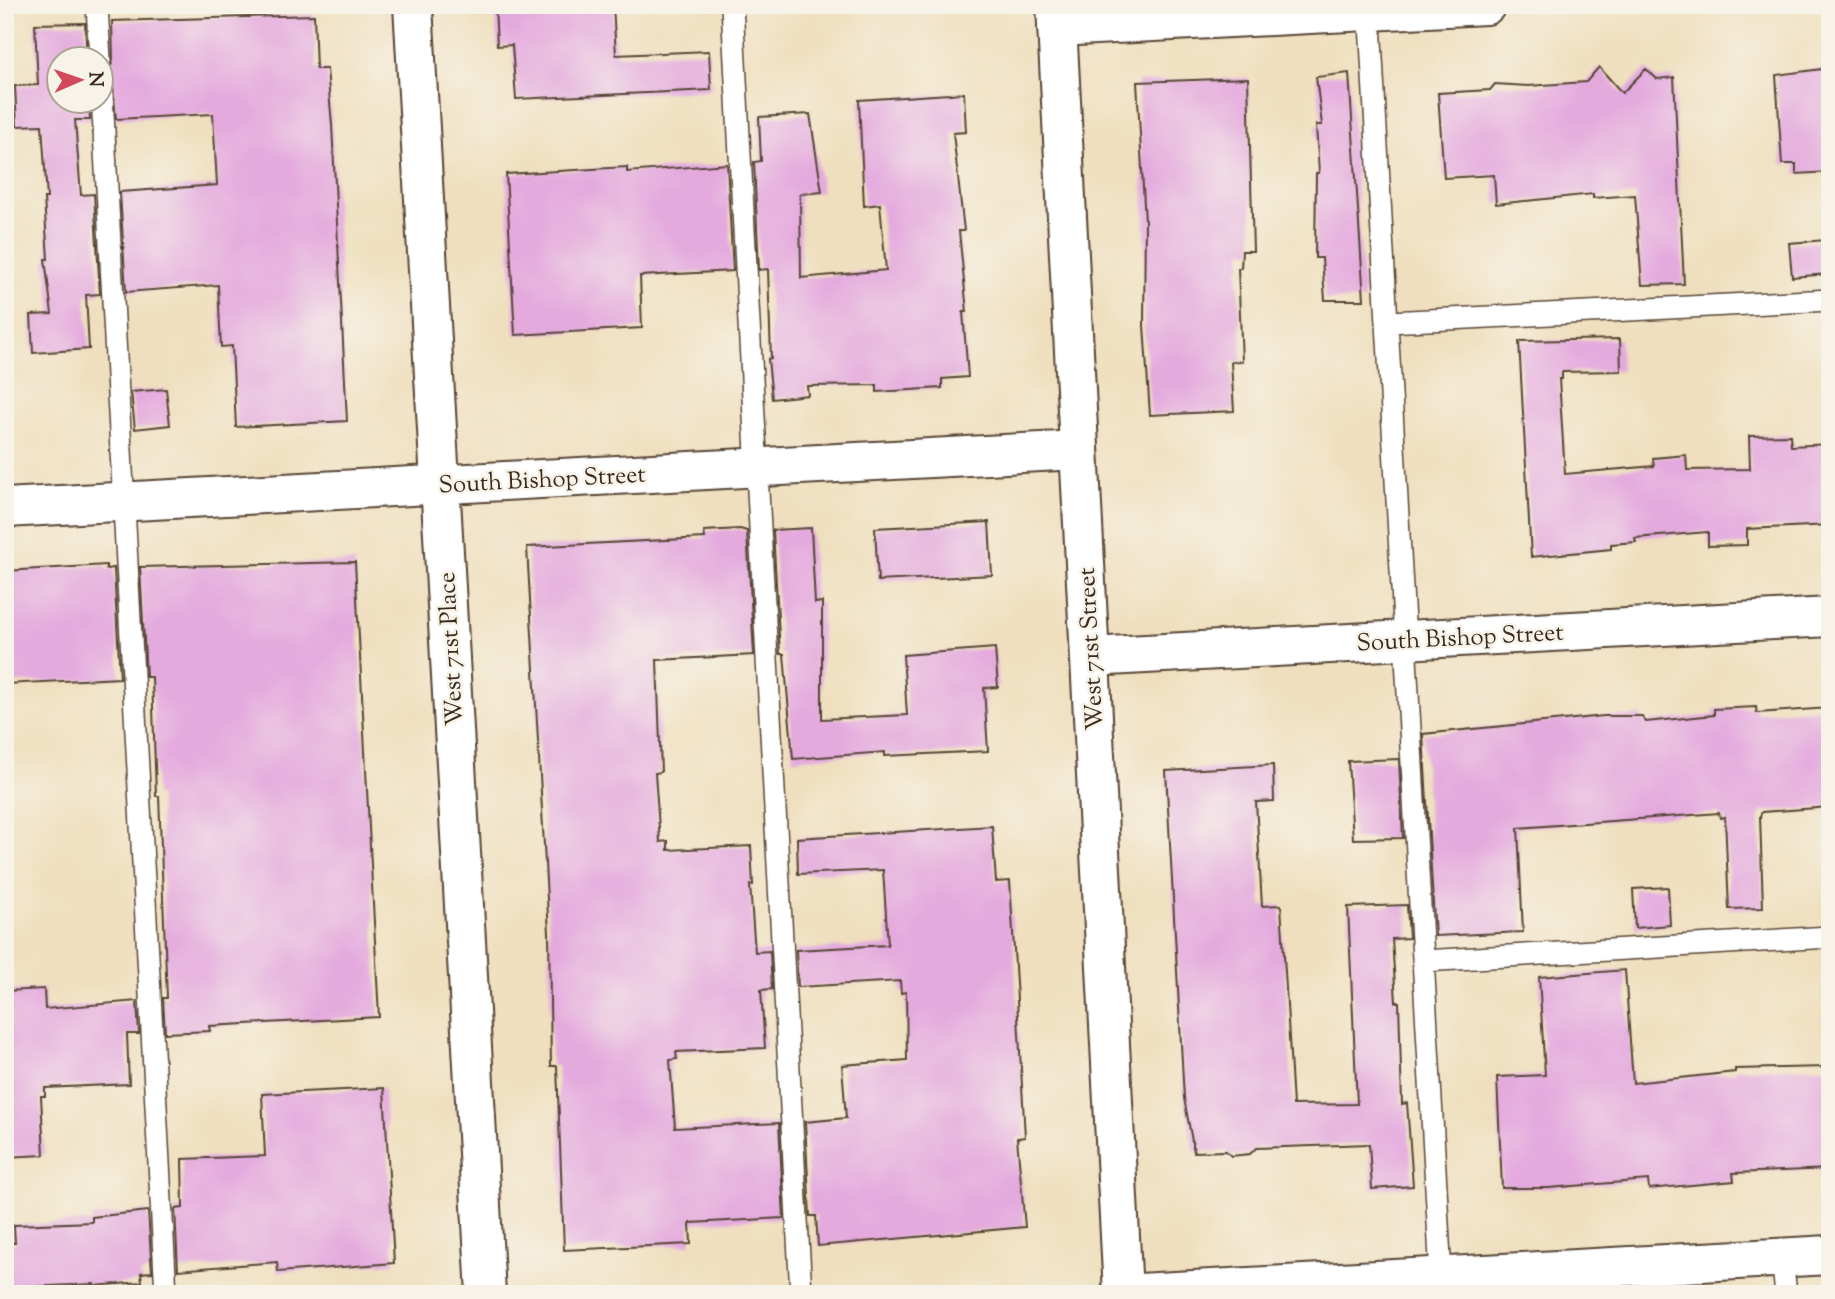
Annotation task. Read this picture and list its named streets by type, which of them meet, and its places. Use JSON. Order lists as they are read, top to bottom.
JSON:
{
  "streets": {
    "street": ["South Bishop Street", "West 71st Place", "West 71st Street"]
  },
  "crossings": [
    ["South Bishop Street", "West 71st Place"],
    ["South Bishop Street", "West 71st Street"]
  ],
  "north": "right"
}
